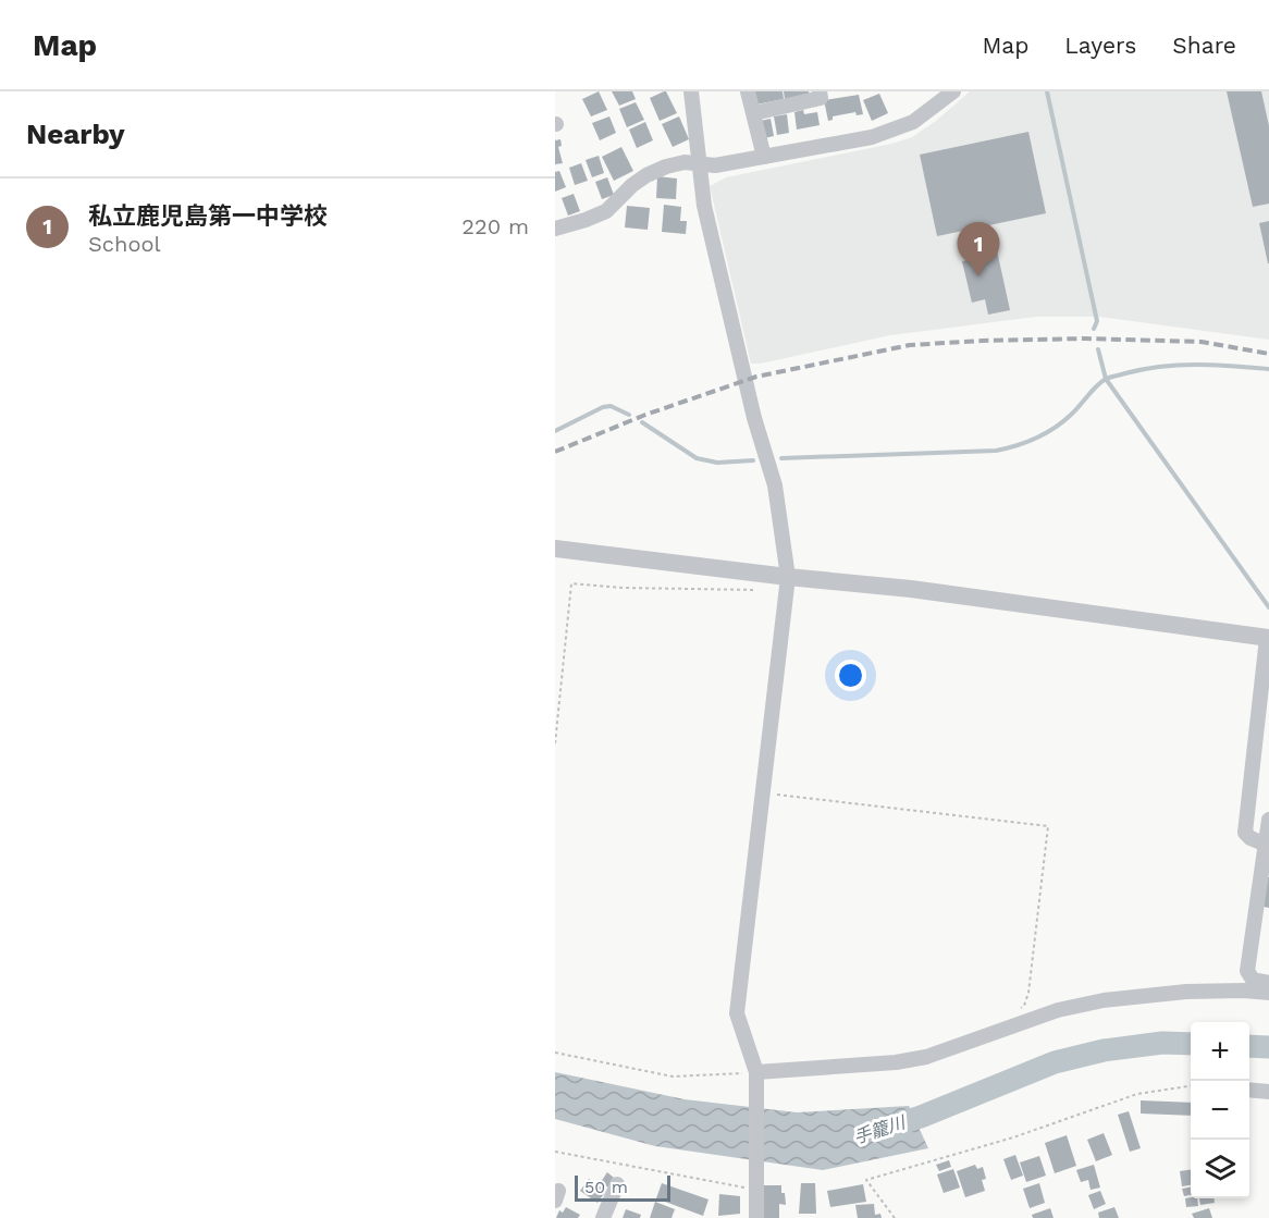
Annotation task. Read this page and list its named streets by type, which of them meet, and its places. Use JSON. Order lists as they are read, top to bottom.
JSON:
{
  "water": ["手籠川"],
  "scale_bar": "50 m",
  "page": {
    "header": "Map",
    "nav": ["Map", "Layers", "Share"],
    "heading": "Nearby",
    "list": [
      {
        "mark": "1",
        "name": "私立鹿児島第一中学校",
        "note": "School",
        "value": "220 m"
      }
    ],
    "pins": "1",
    "map_buttons": ["+", "−"],
    "scale": "50 m"
  }
}
